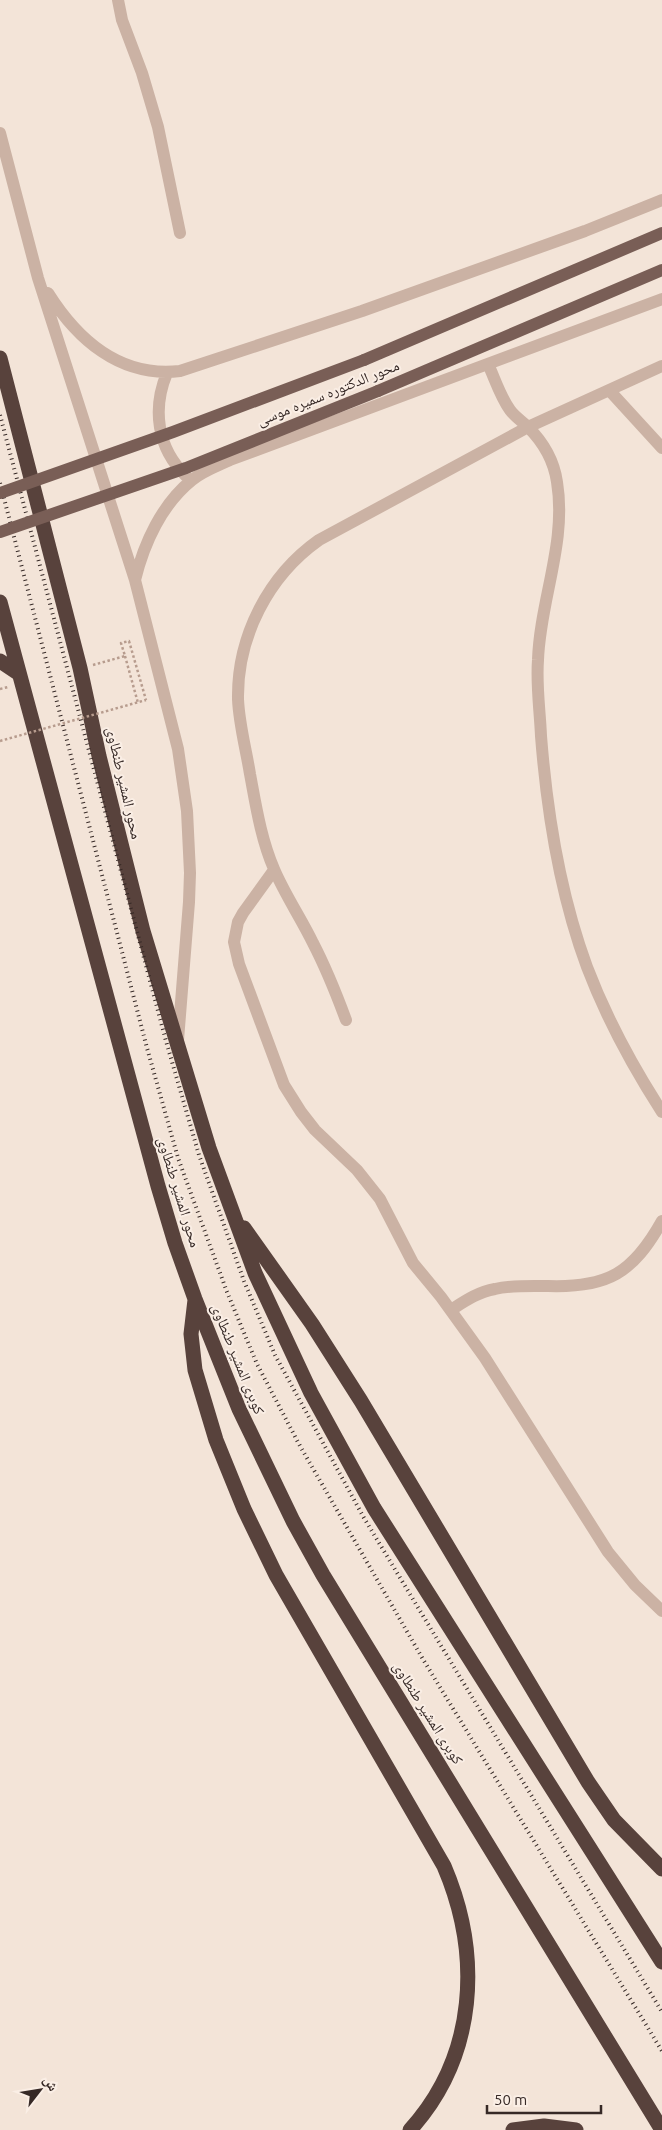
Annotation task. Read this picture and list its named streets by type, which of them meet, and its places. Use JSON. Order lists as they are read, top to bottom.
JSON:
{
  "streets": {
    "highway": ["محور المشير طنطاوى", "كوبرى المشير طنطاوى"],
    "main road": ["محور الدكتوره سميره موسى"]
  },
  "crossings": [
    ["محور المشير طنطاوى", "كوبرى المشير طنطاوى"]
  ],
  "scale_bar": "50 m",
  "north": "top right"
}
